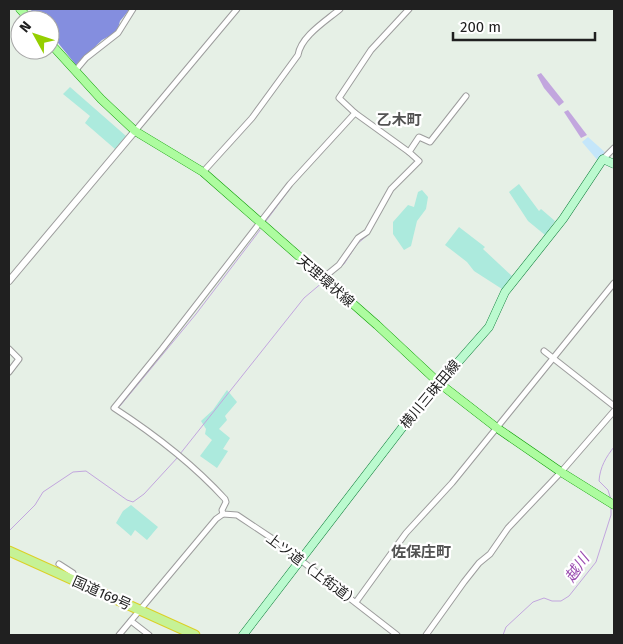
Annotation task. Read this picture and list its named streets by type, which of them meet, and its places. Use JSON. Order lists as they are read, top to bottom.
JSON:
{
  "streets": {
    "highway": ["国道169号"],
    "main road": ["天理環状線", "横川三昧田線"],
    "street": ["上ツ道（上街道）"]
  },
  "crossings": [
    ["天理環状線", "横川三昧田線"],
    ["横川三昧田線", "上ツ道（上街道）"]
  ],
  "districts": ["乙木町", "佐保庄町"],
  "water": ["越川"],
  "scale_bar": "200 m",
  "north": "top left"
}
